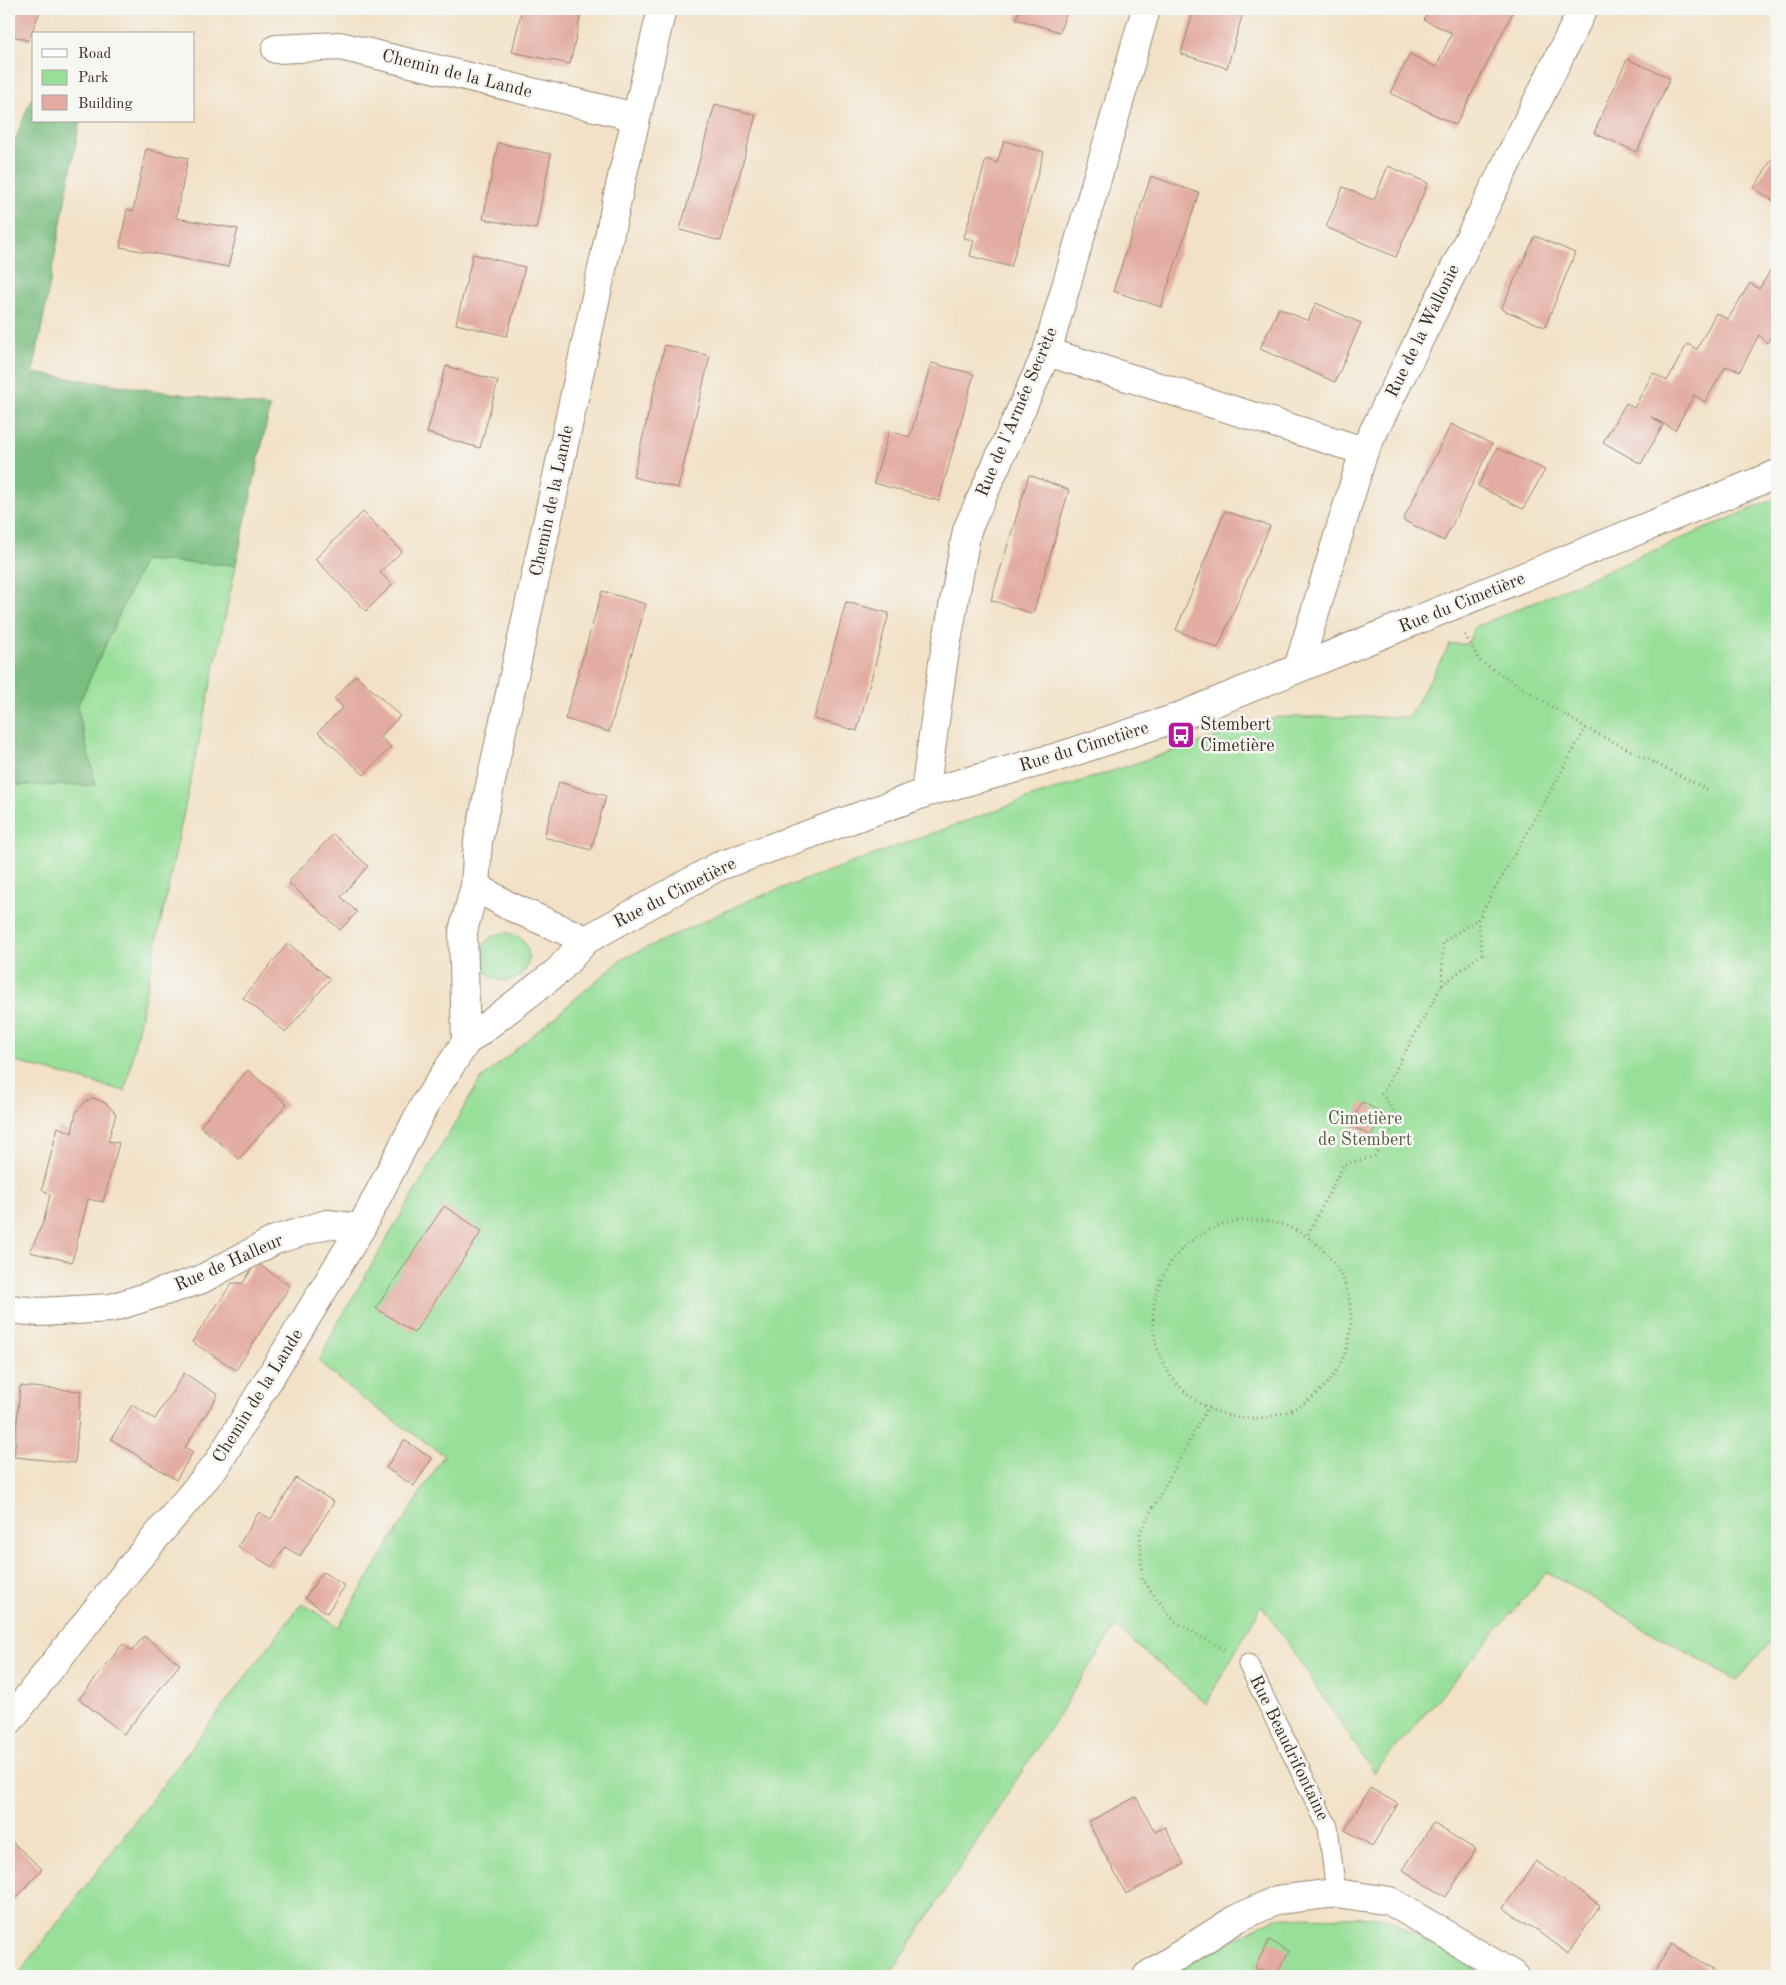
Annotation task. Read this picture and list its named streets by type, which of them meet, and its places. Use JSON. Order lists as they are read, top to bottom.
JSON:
{
  "streets": {
    "street": [
      "Chemin de la Lande",
      "Rue de la Wallonie",
      "Rue de l'Armée Secrète",
      "Rue du Cimetière",
      "Rue de Halleur"
    ],
    "lane": ["Rue Beaudrifontaine"]
  },
  "crossings": [
    ["Chemin de la Lande", "Rue du Cimetière"],
    ["Chemin de la Lande", "Rue de Halleur"],
    ["Rue de la Wallonie", "Rue du Cimetière"],
    ["Rue de l'Armée Secrète", "Rue du Cimetière"]
  ],
  "parks": ["Cimetière de Stembert"],
  "places": {
    "bus stop": ["Stembert Cimetière"]
  },
  "legend": ["Road", "Park", "Building"]
}
